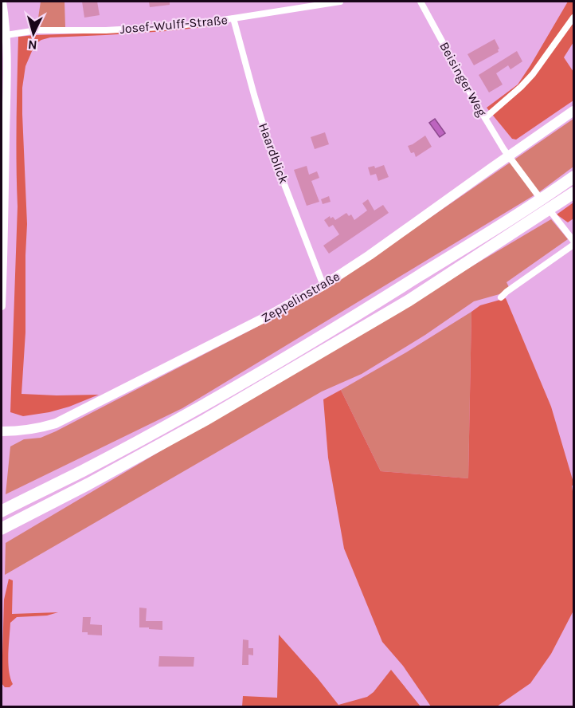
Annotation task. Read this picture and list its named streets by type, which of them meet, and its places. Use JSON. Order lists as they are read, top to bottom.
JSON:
{
  "streets": {
    "main road": ["Zeppelinstraße"],
    "street": ["Josef-Wulff-Straße", "Beisinger Weg", "Haardblick"]
  },
  "crossings": [
    ["Josef-Wulff-Straße", "Haardblick"],
    ["Beisinger Weg", "Zeppelinstraße"],
    ["Haardblick", "Zeppelinstraße"]
  ],
  "north": "bottom"
}
